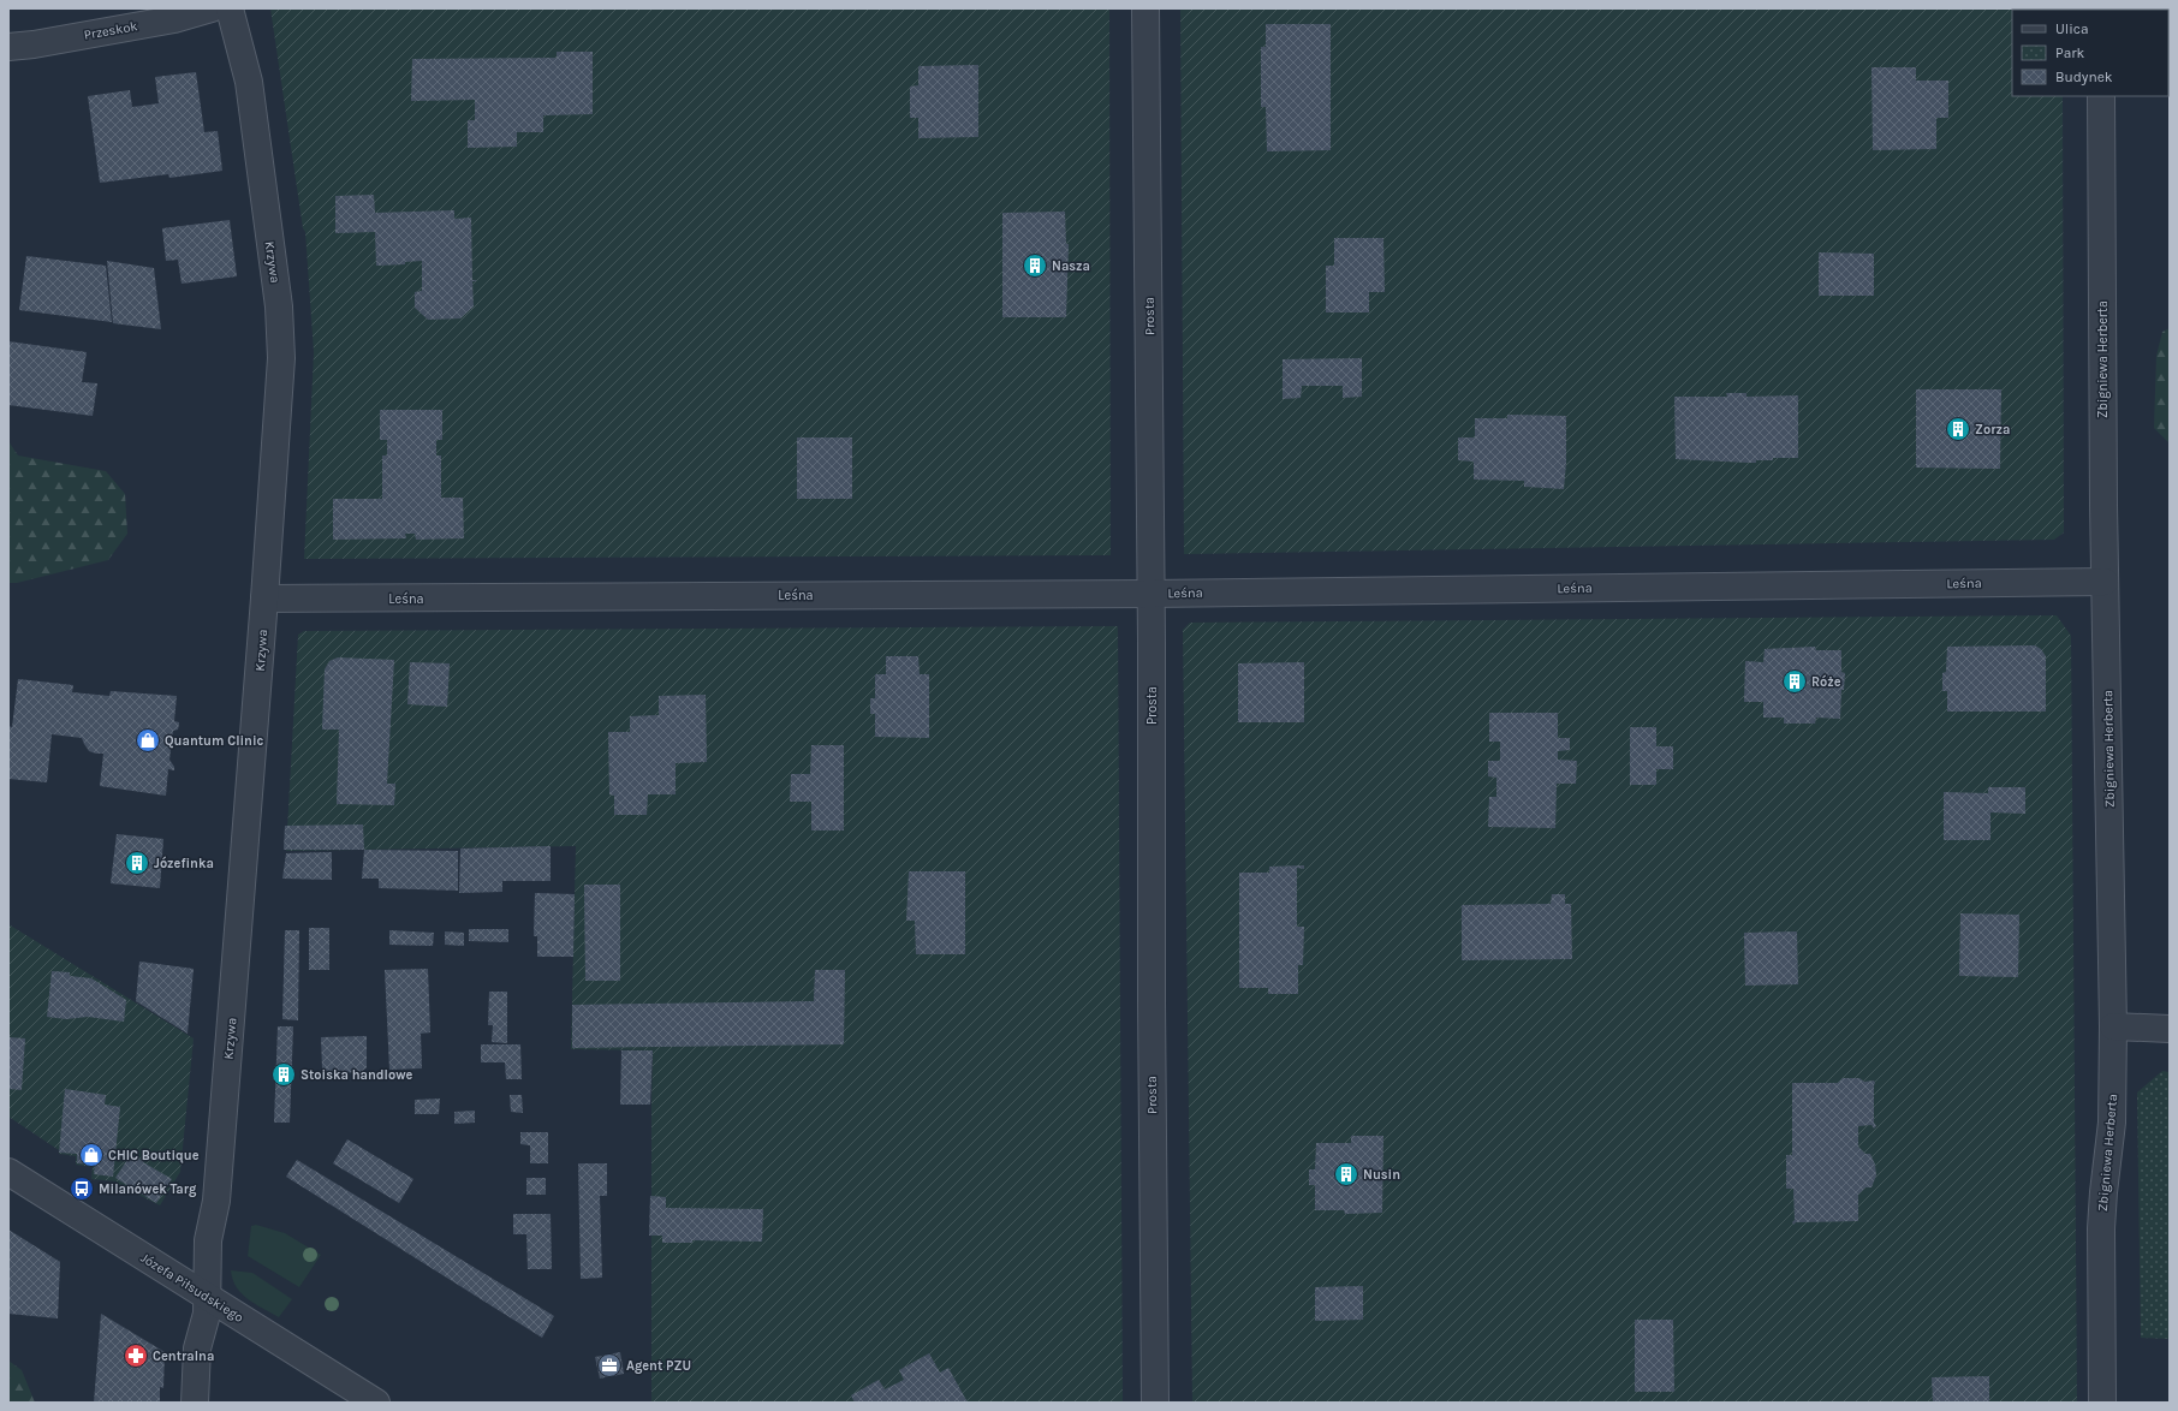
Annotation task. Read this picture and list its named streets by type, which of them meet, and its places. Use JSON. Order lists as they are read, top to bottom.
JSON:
{
  "streets": {
    "street": [
      "Przeskok",
      "Krzywa",
      "Prosta",
      "Zbigniewa Herberta",
      "Leśna",
      "Józefa Piłsudskiego"
    ]
  },
  "crossings": [
    ["Krzywa", "Leśna"],
    ["Krzywa", "Józefa Piłsudskiego"],
    ["Prosta", "Leśna"],
    ["Zbigniewa Herberta", "Leśna"]
  ],
  "places": {
    "building": [
      "Nasza",
      "Zorza",
      "Róże",
      "Józefinka",
      "Stoiska handlowe",
      "Nusin"
    ],
    "shop": ["Quantum Clinic", "CHIC Boutique"],
    "bus stop": ["Milanówek Targ"],
    "pharmacy": ["Centralna"],
    "office": ["Agent PZU"]
  },
  "legend": ["Ulica", "Park", "Budynek"]
}
